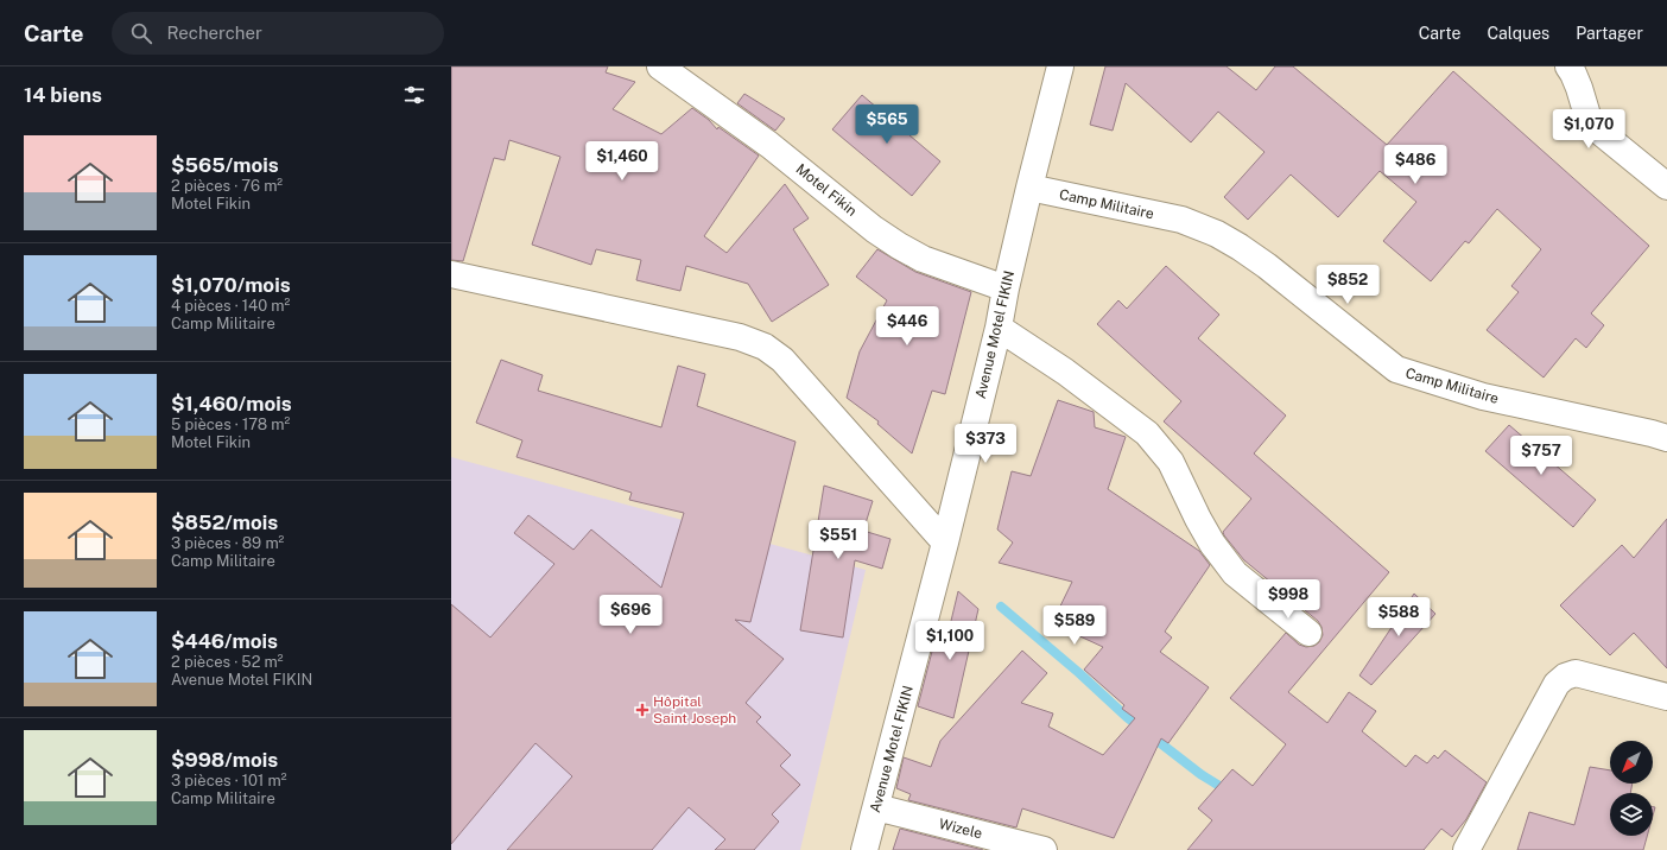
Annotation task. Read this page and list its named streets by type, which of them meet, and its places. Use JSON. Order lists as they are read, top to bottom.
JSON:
{
  "streets": {
    "street": [
      "Motel Fikin",
      "Camp Militaire",
      "Avenue Motel FIKIN",
      "Wizele"
    ]
  },
  "crossings": [
    ["Motel Fikin", "Avenue Motel FIKIN"],
    ["Camp Militaire", "Avenue Motel FIKIN"],
    ["Avenue Motel FIKIN", "Wizele"]
  ],
  "places": {
    "health": ["Hôpital Saint Joseph"]
  },
  "north": "bottom left",
  "page": {
    "header": "Carte",
    "search": "Rechercher",
    "nav": ["Carte", "Calques", "Partager"],
    "heading": "14 biens",
    "price": [
      "$565",
      "$1,070",
      "$1,460",
      "$486",
      "$852",
      "$446",
      "$373",
      "$757",
      "$551",
      "$998",
      "$696",
      "$588",
      "$589",
      "$1,100"
    ],
    "list": [
      {
        "name": "$565/mois",
        "note": "2 pièces · 76 m² · Motel Fikin"
      },
      {
        "name": "$1,070/mois",
        "note": "4 pièces · 140 m² · Camp Militaire"
      },
      {
        "name": "$1,460/mois",
        "note": "5 pièces · 178 m² · Motel Fikin"
      },
      {
        "name": "$852/mois",
        "note": "3 pièces · 89 m² · Camp Militaire"
      },
      {
        "name": "$446/mois",
        "note": "2 pièces · 52 m² · Avenue Motel FIKIN"
      },
      {
        "name": "$998/mois",
        "note": "3 pièces · 101 m² · Camp Militaire"
      }
    ]
  }
}
